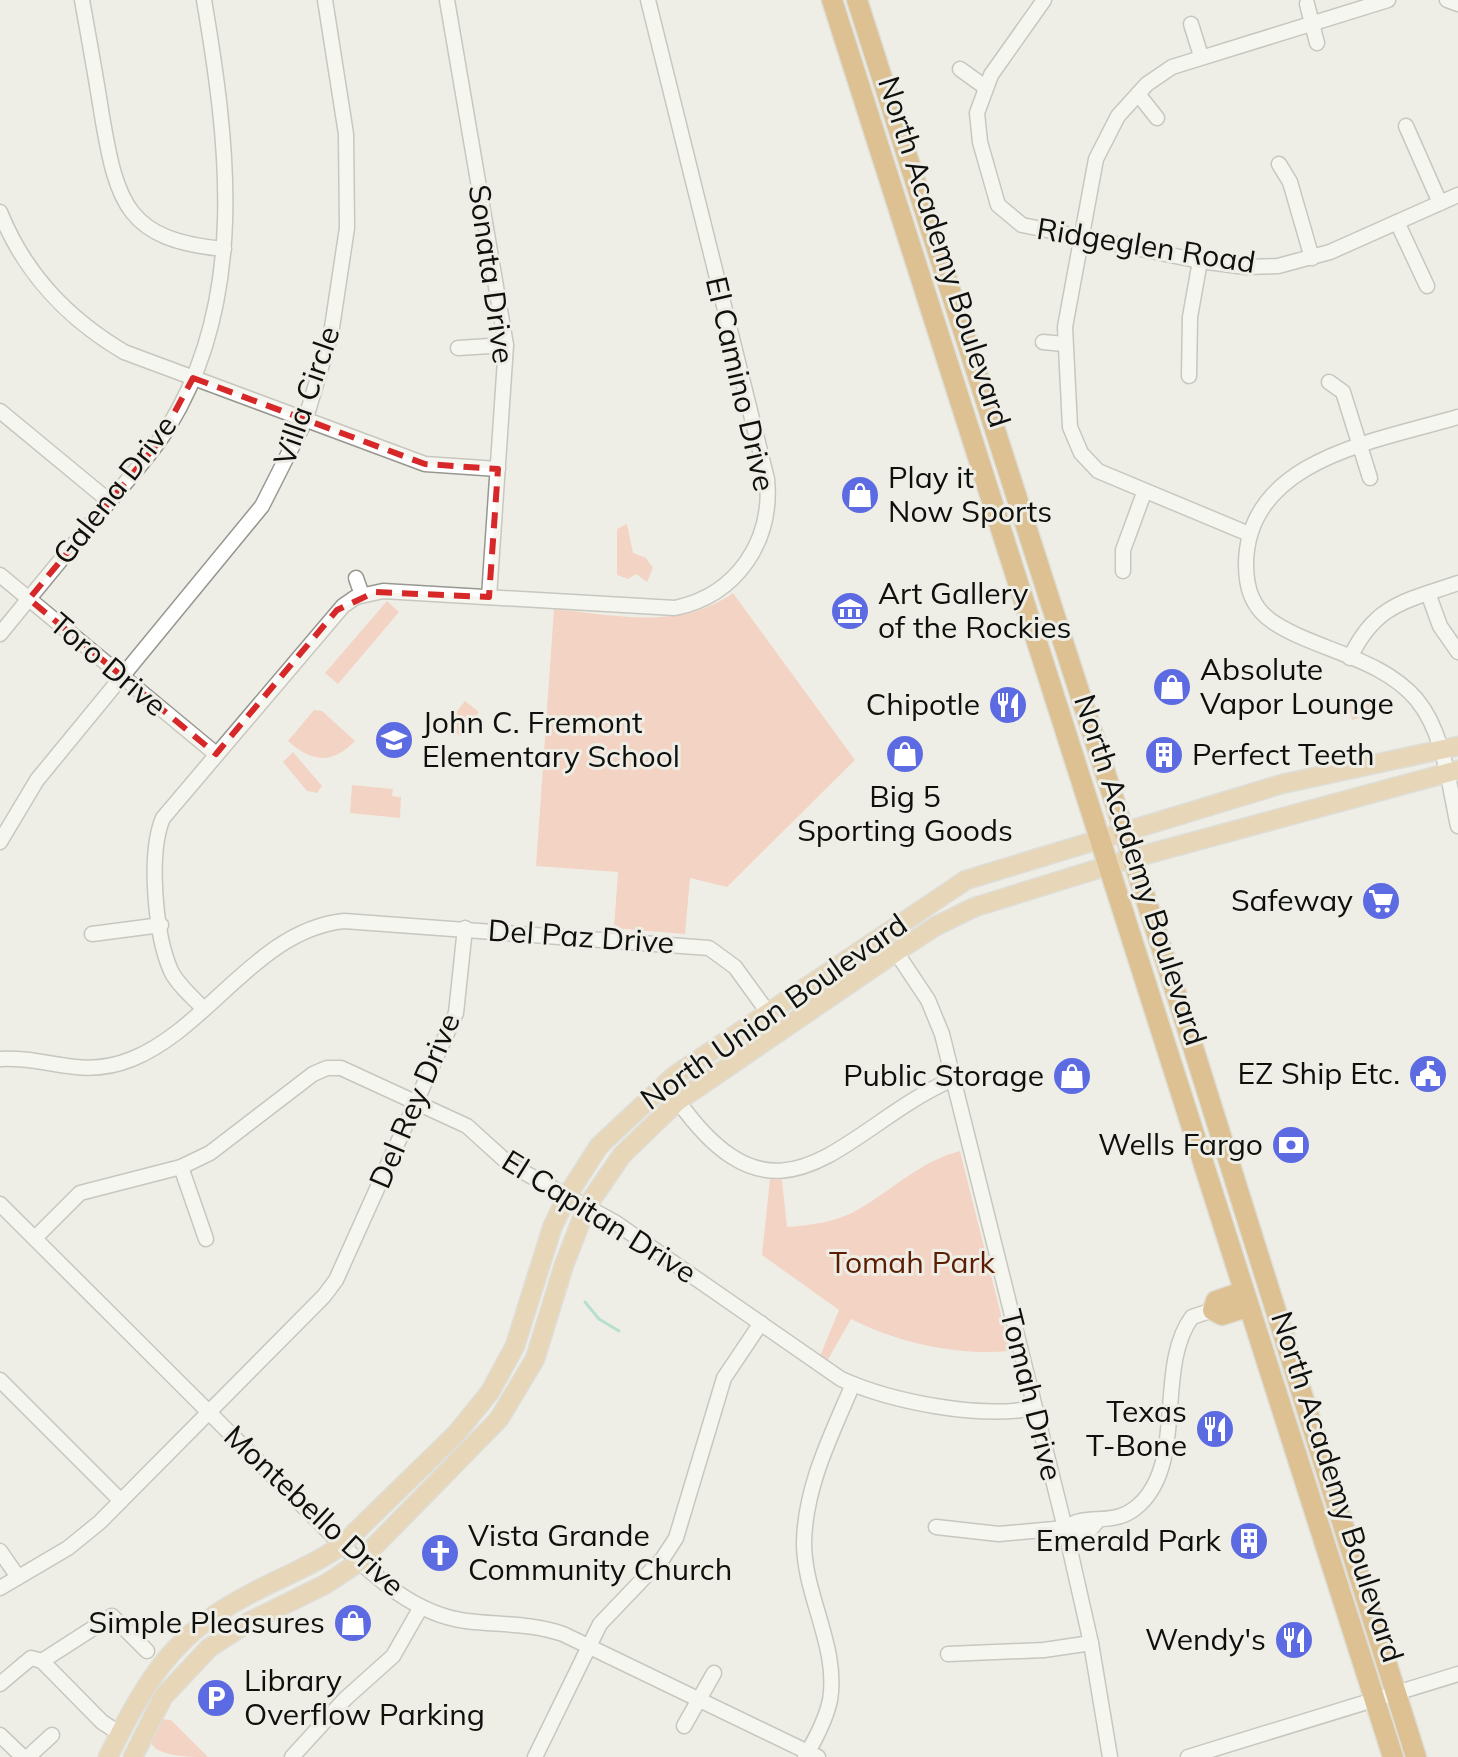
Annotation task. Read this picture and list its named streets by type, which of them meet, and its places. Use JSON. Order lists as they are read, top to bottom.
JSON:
{
  "streets": {
    "highway": ["North Academy Boulevard"],
    "main road": ["North Union Boulevard"],
    "street": [
      "Ridgeglen Road",
      "Sonata Drive",
      "El Camino Drive",
      "Villa Circle",
      "Galena Drive",
      "Toro Drive",
      "Del Paz Drive",
      "Del Rey Drive",
      "El Capitan Drive",
      "Tomah Drive",
      "Montebello Drive"
    ]
  },
  "crossings": [
    ["North Academy Boulevard", "North Union Boulevard"],
    ["Sonata Drive", "El Camino Drive"],
    ["Villa Circle", "Toro Drive"],
    ["Galena Drive", "Toro Drive"],
    ["Del Paz Drive", "North Union Boulevard"],
    ["Del Paz Drive", "Del Rey Drive"],
    ["North Union Boulevard", "El Capitan Drive"],
    ["North Union Boulevard", "Tomah Drive"],
    ["North Union Boulevard", "Montebello Drive"],
    ["Del Rey Drive", "El Capitan Drive"],
    ["Del Rey Drive", "Montebello Drive"],
    ["El Capitan Drive", "Tomah Drive"],
    ["El Capitan Drive", "Montebello Drive"]
  ],
  "parks": ["Tomah Park"],
  "places": {
    "shop": [
      "Play it Now Sports",
      "Absolute Vapor Lounge",
      "Big 5 Sporting Goods",
      "Public Storage",
      "Simple Pleasures"
    ],
    "museum": ["Art Gallery of the Rockies"],
    "restaurant": ["Chipotle", "Texas T-Bone", "Wendy's"],
    "school or university": ["John C. Fremont Elementary School"],
    "building": ["Perfect Teeth", "Emerald Park"],
    "supermarket": ["Safeway"],
    "public building": ["EZ Ship Etc."],
    "bank": ["Wells Fargo"],
    "church": ["Vista Grande Community Church"],
    "parking": ["Library Overflow Parking"]
  }
}
